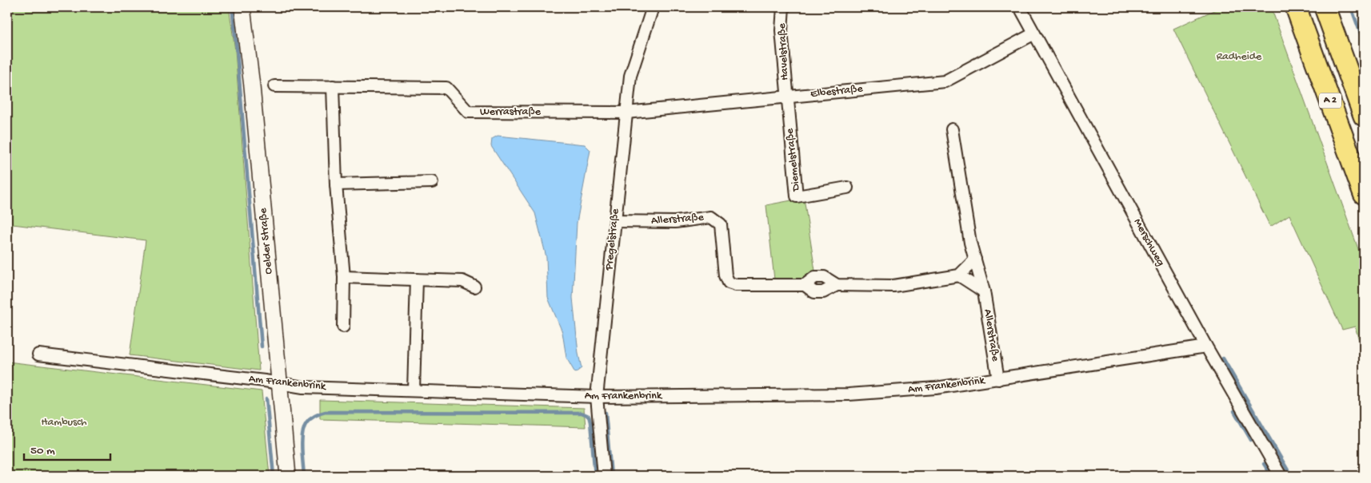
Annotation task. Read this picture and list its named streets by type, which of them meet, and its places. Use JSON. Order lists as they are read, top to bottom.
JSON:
{
  "streets": {
    "highway": ["A 2"],
    "street": [
      "Havelstraße",
      "Elbestraße",
      "Werrastraße",
      "Diemelstraße",
      "Allerstraße",
      "Pregelstraße",
      "Oelder Straße",
      "Merschweg",
      "Am Frankenbrink"
    ]
  },
  "crossings": [
    ["Havelstraße", "Elbestraße"],
    ["Havelstraße", "Diemelstraße"],
    ["Elbestraße", "Werrastraße"],
    ["Elbestraße", "Diemelstraße"],
    ["Elbestraße", "Pregelstraße"],
    ["Elbestraße", "Merschweg"],
    ["Werrastraße", "Pregelstraße"],
    ["Allerstraße", "Pregelstraße"],
    ["Allerstraße", "Am Frankenbrink"],
    ["Pregelstraße", "Am Frankenbrink"],
    ["Oelder Straße", "Am Frankenbrink"],
    ["Merschweg", "Am Frankenbrink"]
  ],
  "parks": ["Radheide", "Hambusch"],
  "scale_bar": "50 m"
}
